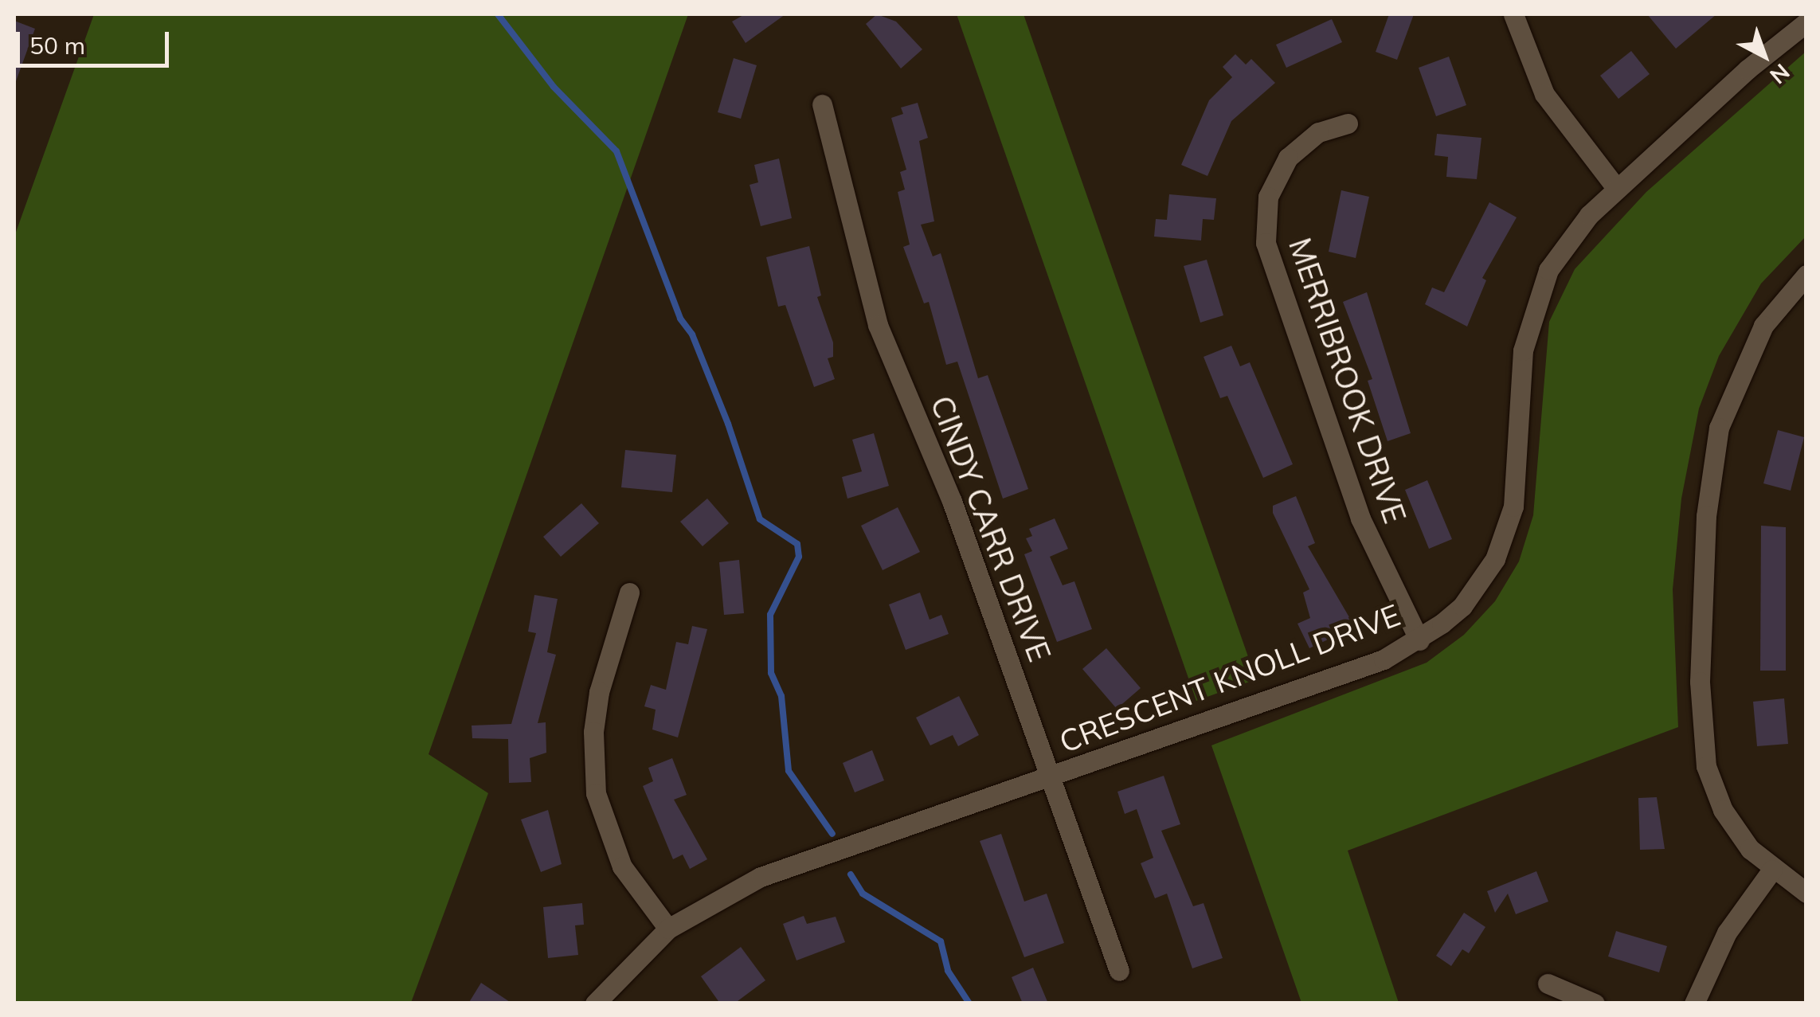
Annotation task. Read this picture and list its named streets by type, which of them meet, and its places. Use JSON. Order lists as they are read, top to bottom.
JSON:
{
  "streets": {
    "street": ["MERRIBROOK DRIVE", "CINDY CARR DRIVE", "CRESCENT KNOLL DRIVE"]
  },
  "crossings": [
    ["MERRIBROOK DRIVE", "CRESCENT KNOLL DRIVE"],
    ["CINDY CARR DRIVE", "CRESCENT KNOLL DRIVE"]
  ],
  "scale_bar": "50 m",
  "north": "bottom right"
}
